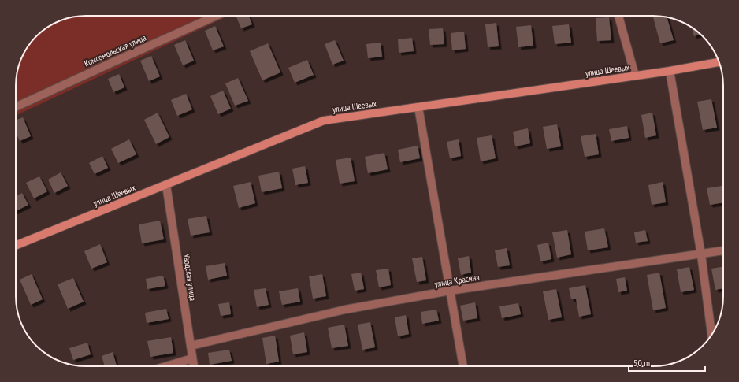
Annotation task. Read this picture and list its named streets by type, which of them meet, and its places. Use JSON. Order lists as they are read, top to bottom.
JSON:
{
  "streets": {
    "main road": ["улица Шеевых"],
    "street": ["Комсомольская улица", "Уводская улица", "улица Красина"]
  },
  "crossings": [
    ["улица Шеевых", "Уводская улица"],
    ["Уводская улица", "улица Красина"]
  ],
  "scale_bar": "50 m"
}
